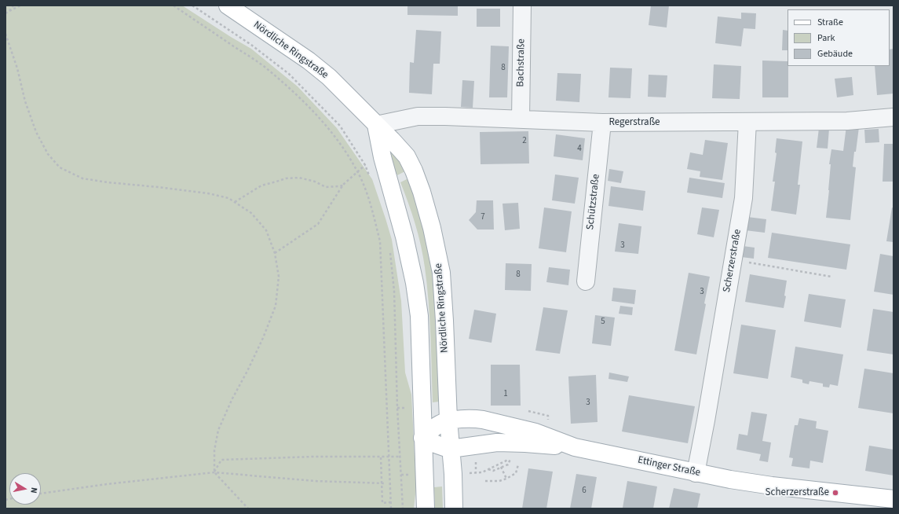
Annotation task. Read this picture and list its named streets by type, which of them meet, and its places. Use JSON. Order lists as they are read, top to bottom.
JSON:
{
  "streets": {
    "main road": ["Nördliche Ringstraße", "Ettinger Straße"],
    "street": [
      "Bachstraße",
      "Regerstraße",
      "Schützstraße",
      "Scherzerstraße"
    ]
  },
  "crossings": [
    ["Nördliche Ringstraße", "Regerstraße"],
    ["Nördliche Ringstraße", "Ettinger Straße"],
    ["Bachstraße", "Regerstraße"],
    ["Regerstraße", "Schützstraße"],
    ["Regerstraße", "Scherzerstraße"],
    ["Scherzerstraße", "Ettinger Straße"]
  ],
  "places": ["Scherzerstraße"],
  "house_numbers": [
    "8",
    "2",
    "4",
    "7",
    "3",
    "8",
    "3",
    "5",
    "1",
    "3",
    "6"
  ],
  "legend": ["Straße", "Park", "Gebäude"],
  "north": "right"
}
